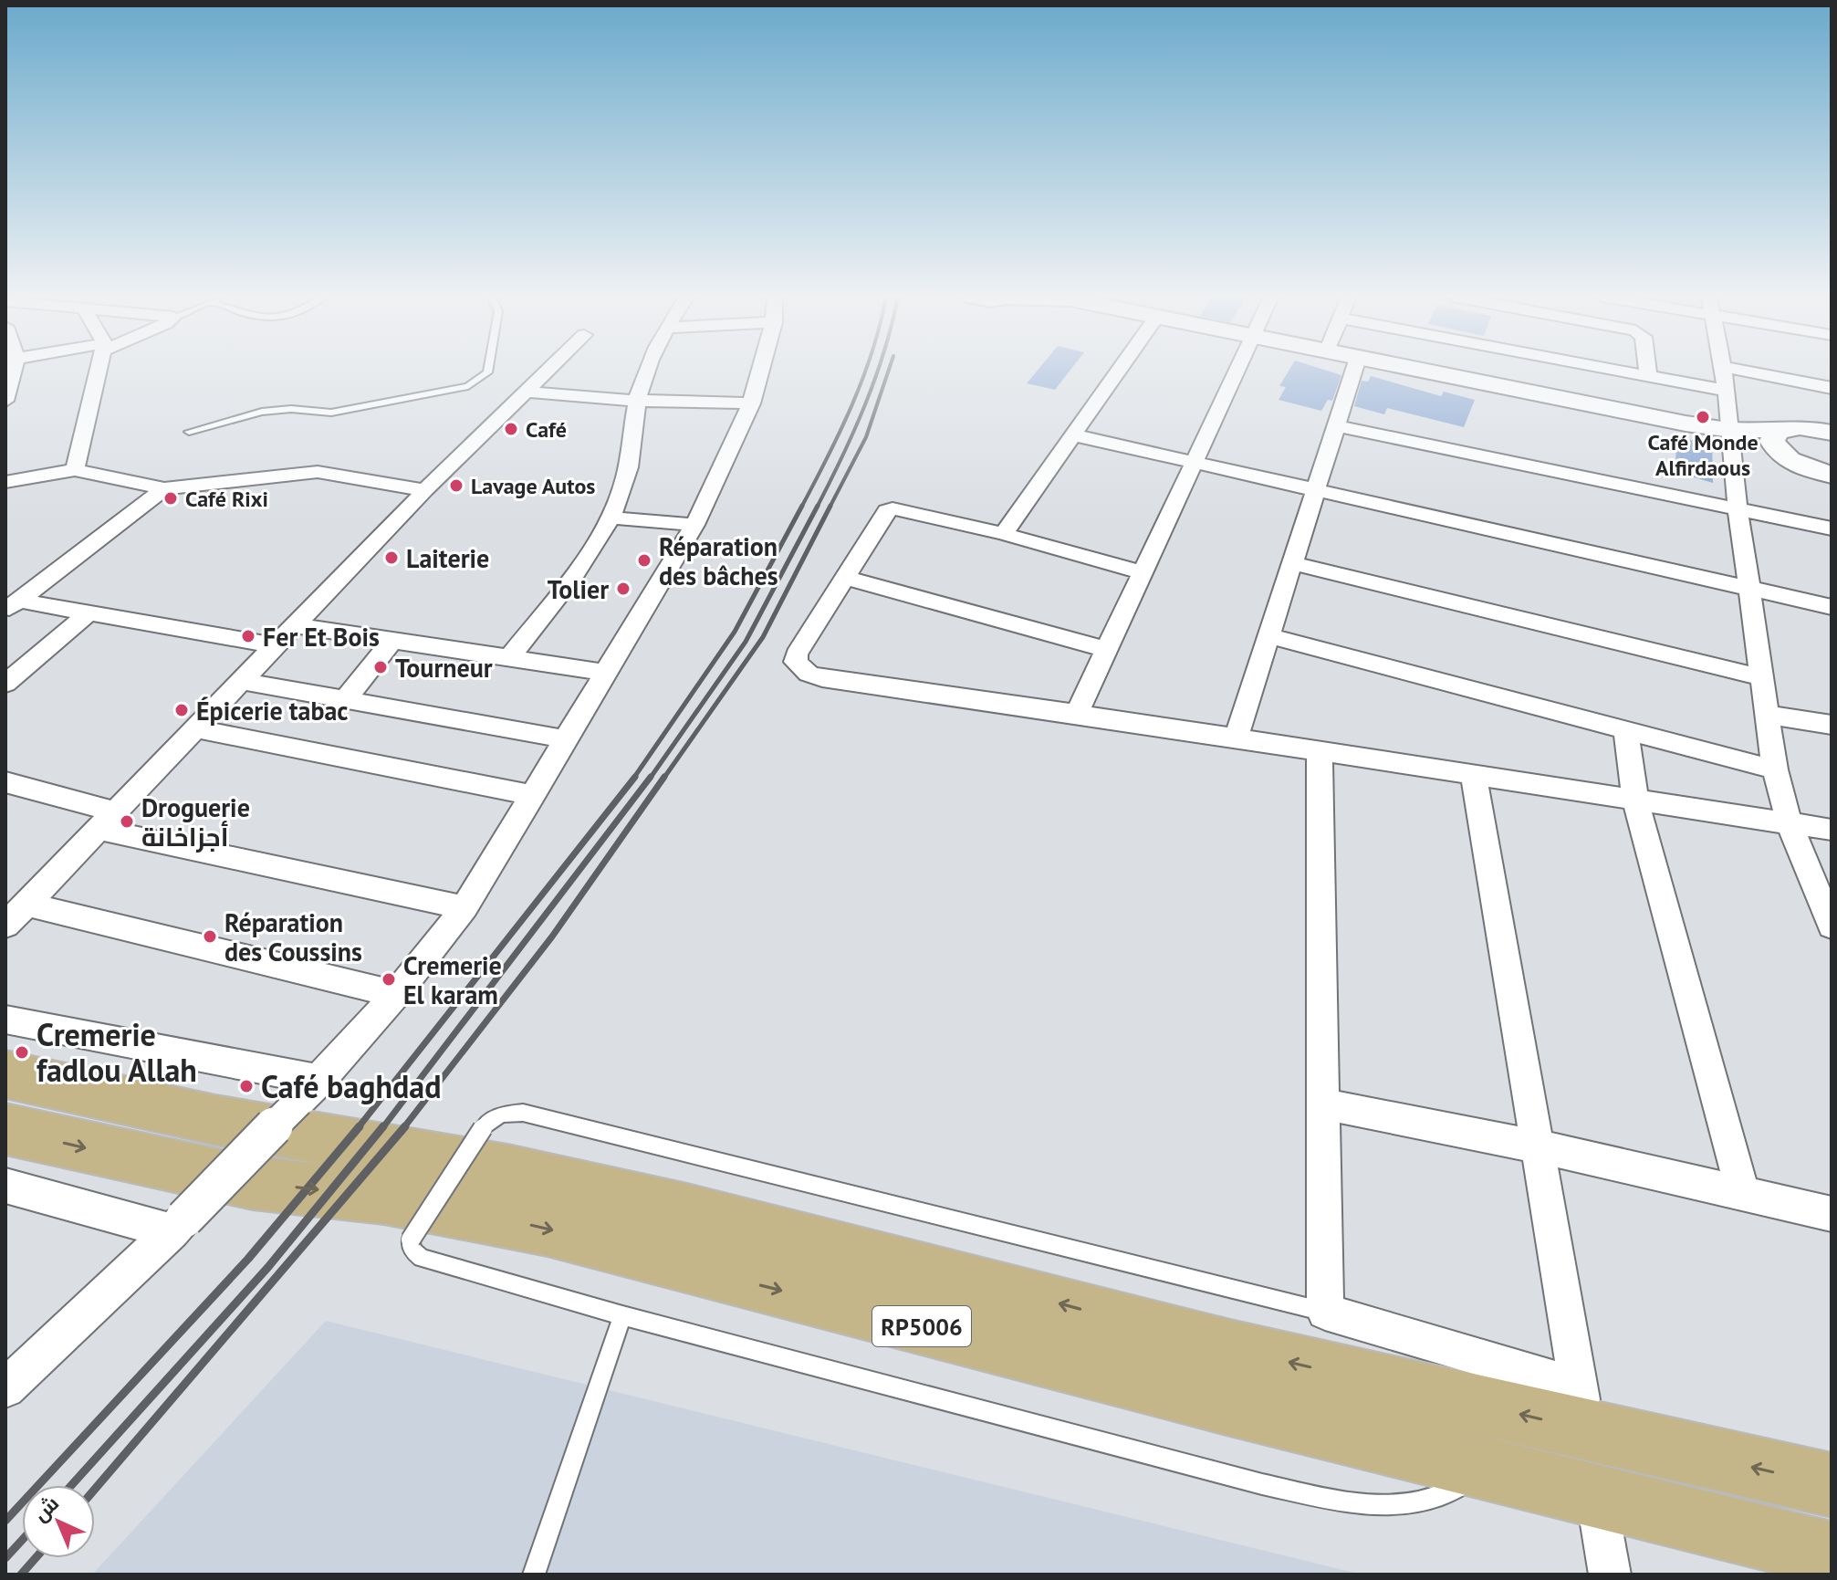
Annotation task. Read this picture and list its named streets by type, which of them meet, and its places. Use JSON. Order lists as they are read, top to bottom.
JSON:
{
  "streets": {
    "main road": ["RP5006"]
  },
  "places": [
    "Café Monde Alfirdaous",
    "Café",
    "Lavage Autos",
    "Café Rixi",
    "Laiterie",
    "Réparation des bâches",
    "Tolier",
    "Fer Et Bois",
    "Tourneur",
    "Épicerie tabac",
    "Droguerie أجزاخانة",
    "Réparation des Coussins",
    "Cremerie El karam",
    "Cremerie fadlou Allah",
    "Café baghdad"
  ],
  "north": "top left"
}
